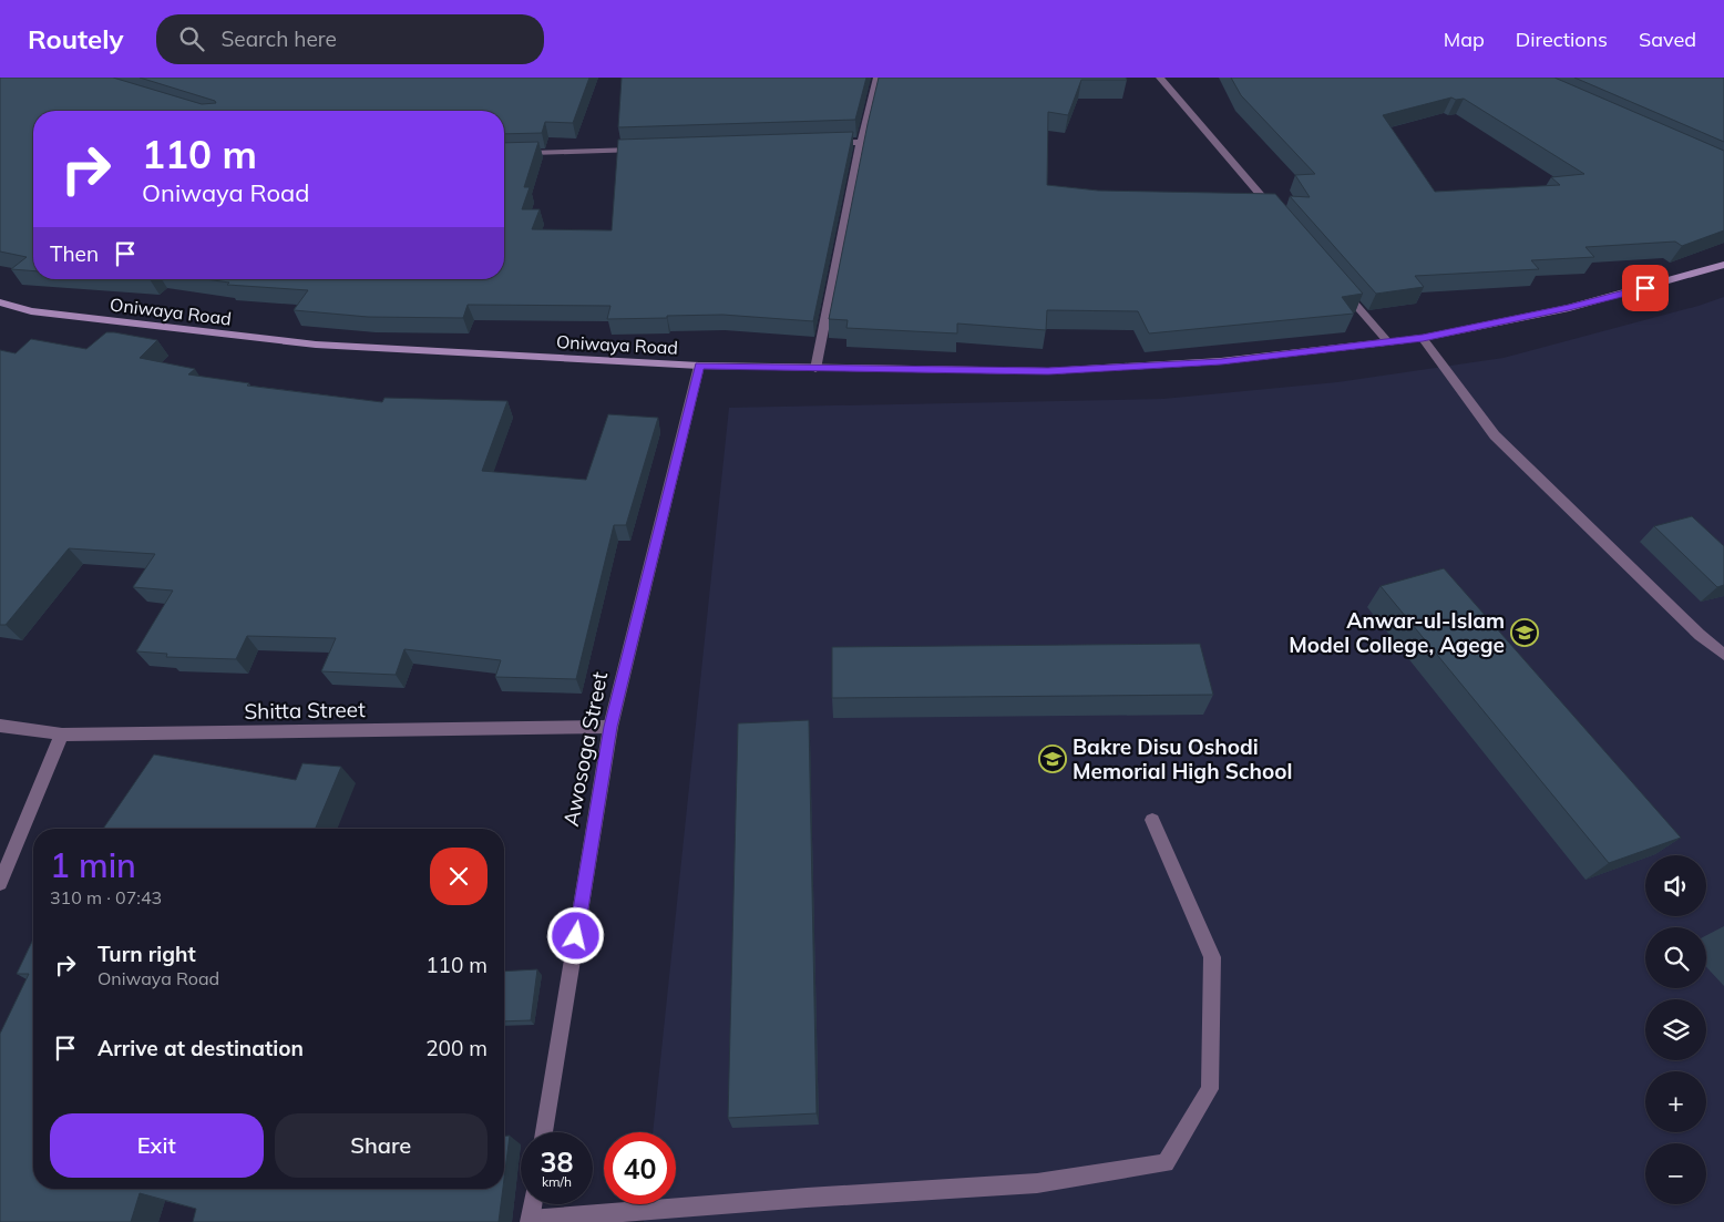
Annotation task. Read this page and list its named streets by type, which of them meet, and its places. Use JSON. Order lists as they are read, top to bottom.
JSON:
{
  "streets": {
    "main road": ["Oniwaya Road"],
    "street": ["Shitta Street", "Awosoga Street"]
  },
  "crossings": [
    ["Oniwaya Road", "Awosoga Street"],
    ["Shitta Street", "Awosoga Street"]
  ],
  "places": {
    "school or university": ["Anwar-ul-Islam Model College, Agege", "Bakre Disu Oshodi Memorial High School"]
  },
  "page": {
    "header": "Routely",
    "search": "Search here",
    "nav": ["Map", "Directions", "Saved"],
    "turn": ["110 m", "Oniwaya Road"],
    "then": "Then",
    "heading": ["1 min", "310 m · 07:43"],
    "map_buttons": ["+", "−"],
    "list": [
      {
        "name": "Turn right",
        "note": "Oniwaya Road",
        "value": "110 m"
      },
      {
        "name": "Arrive at destination",
        "value": "200 m"
      }
    ],
    "buttons": ["Exit", "Share"],
    "speed": "38 km/h",
    "limit": "40"
  }
}
